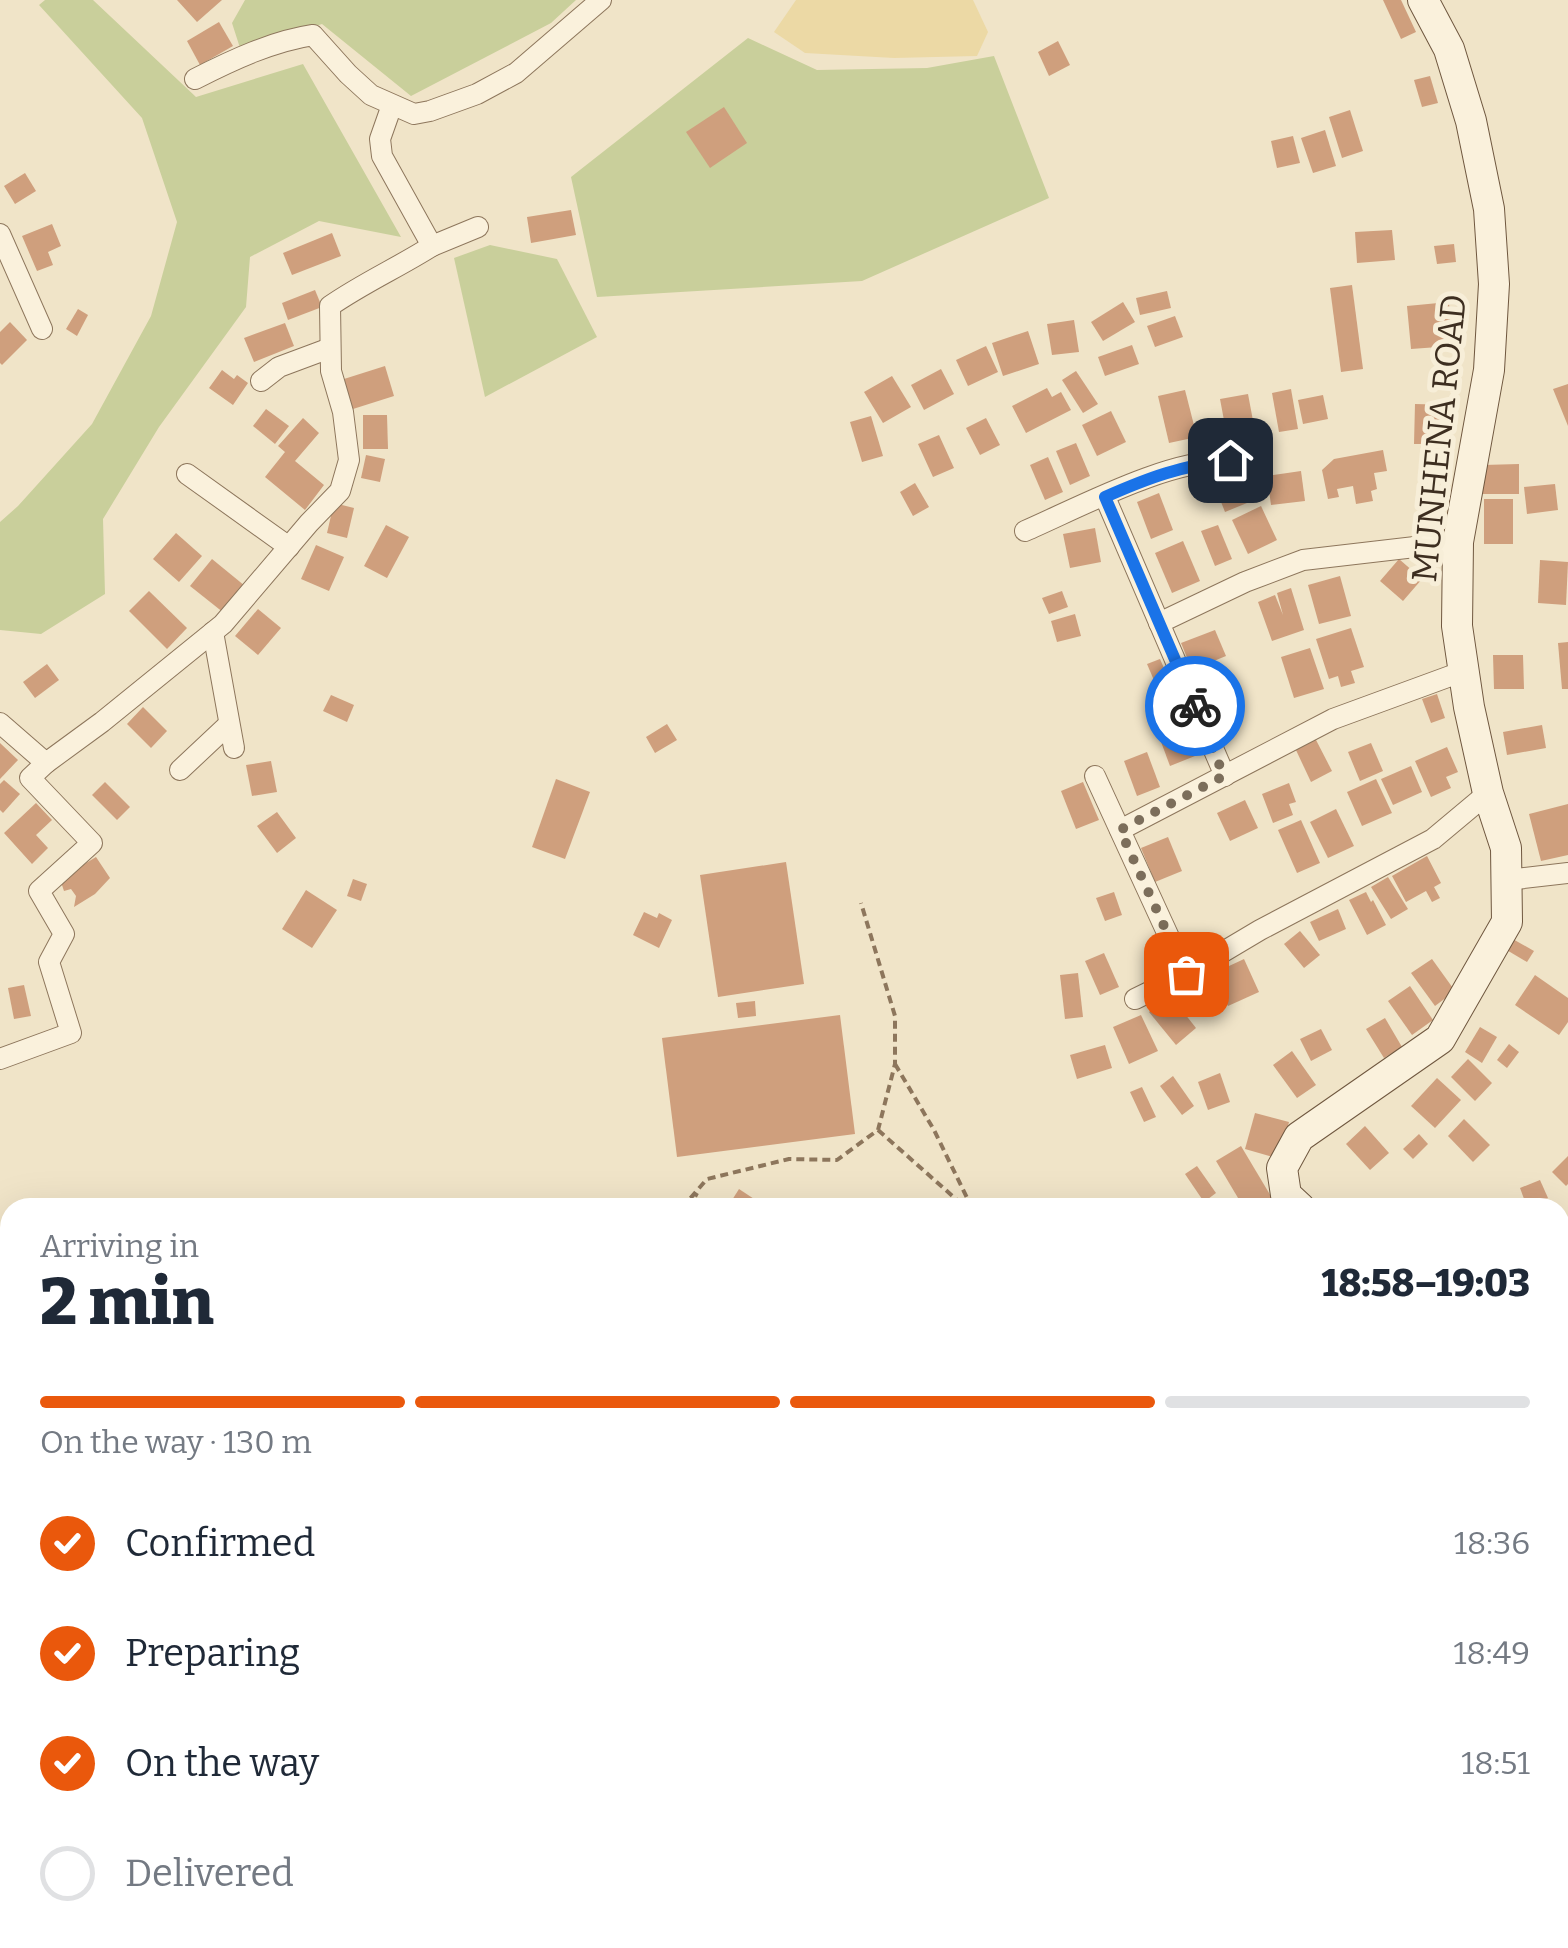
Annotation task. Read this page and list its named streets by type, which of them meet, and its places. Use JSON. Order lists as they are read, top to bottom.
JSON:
{
  "streets": {
    "street": ["MUNHENA ROAD"]
  },
  "page": {
    "heading": ["2 min", "Arriving in", "18:58–19:03"],
    "bar": "On the way · 130 m",
    "list": [
      ["Confirmed", "18:36"],
      ["Preparing", "18:49"],
      ["On the way", "18:51"],
      "Delivered"
    ]
  }
}
